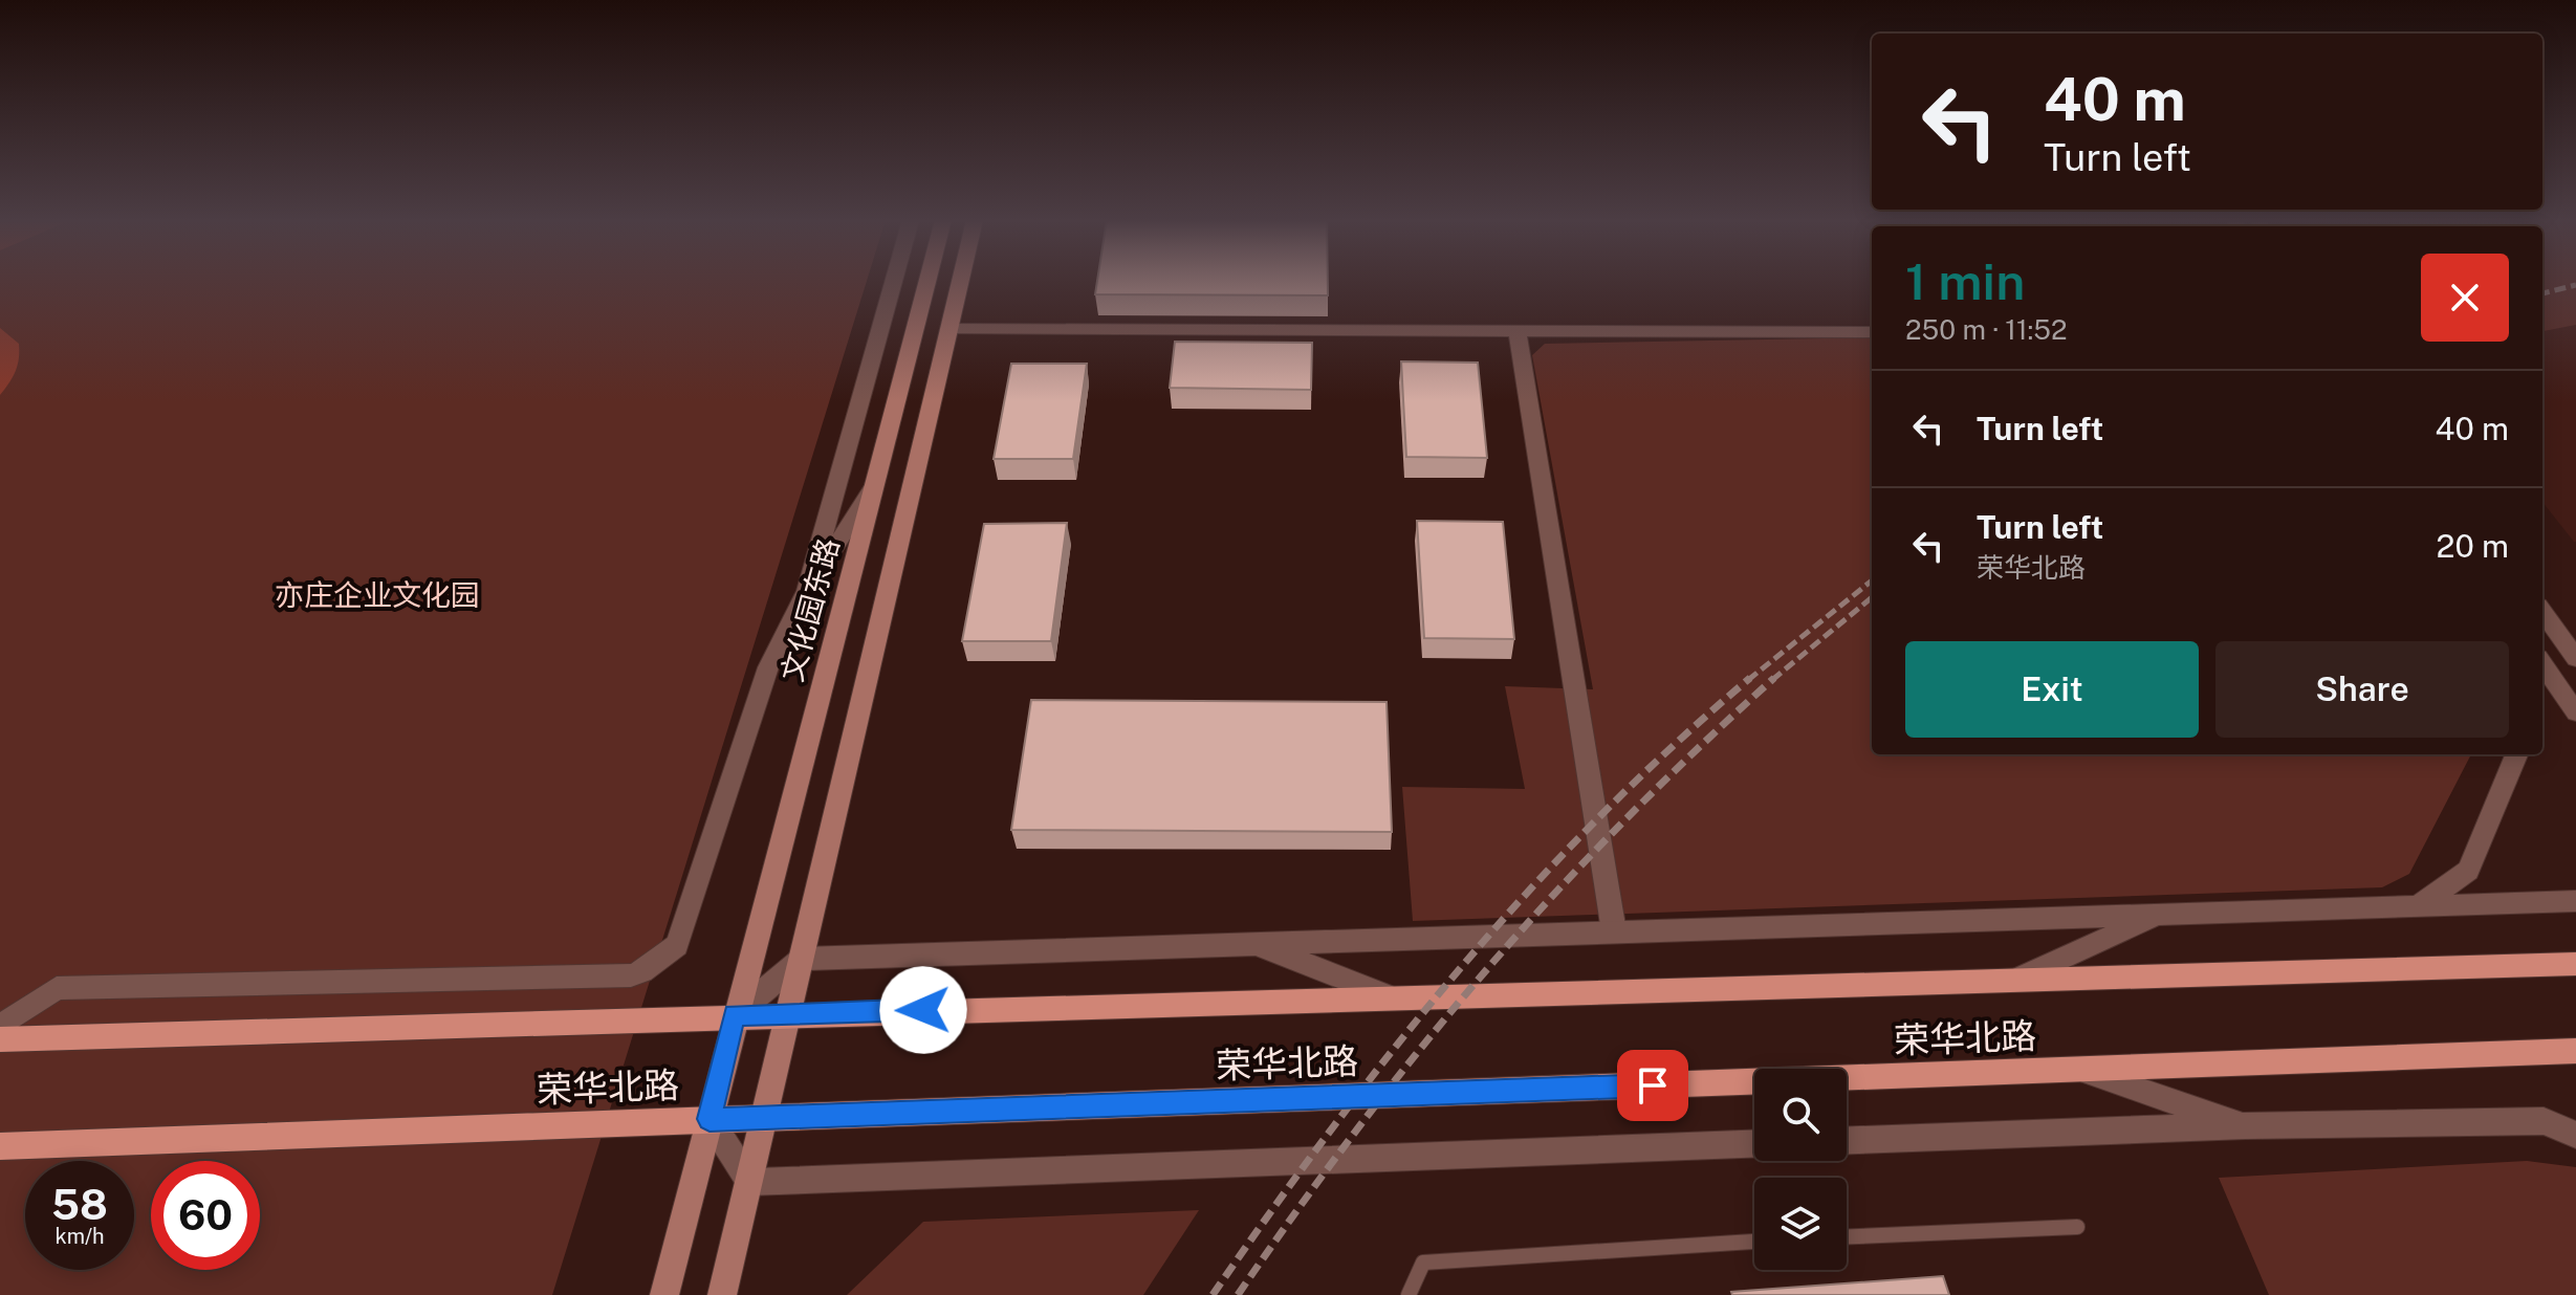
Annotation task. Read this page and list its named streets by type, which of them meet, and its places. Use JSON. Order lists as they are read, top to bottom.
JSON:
{
  "streets": {
    "main road": ["文化园东路", "荣华北路"]
  },
  "crossings": [
    ["文化园东路", "荣华北路"]
  ],
  "parks": ["亦庄企业文化园"],
  "page": {
    "turn": ["40 m", "Turn left"],
    "heading": ["1 min", "250 m · 11:52"],
    "list": [
      {
        "name": "Turn left",
        "value": "40 m"
      },
      {
        "name": "Turn left",
        "note": "荣华北路",
        "value": "20 m"
      }
    ],
    "buttons": ["Exit", "Share"],
    "speed": "58 km/h",
    "limit": "60"
  }
}
